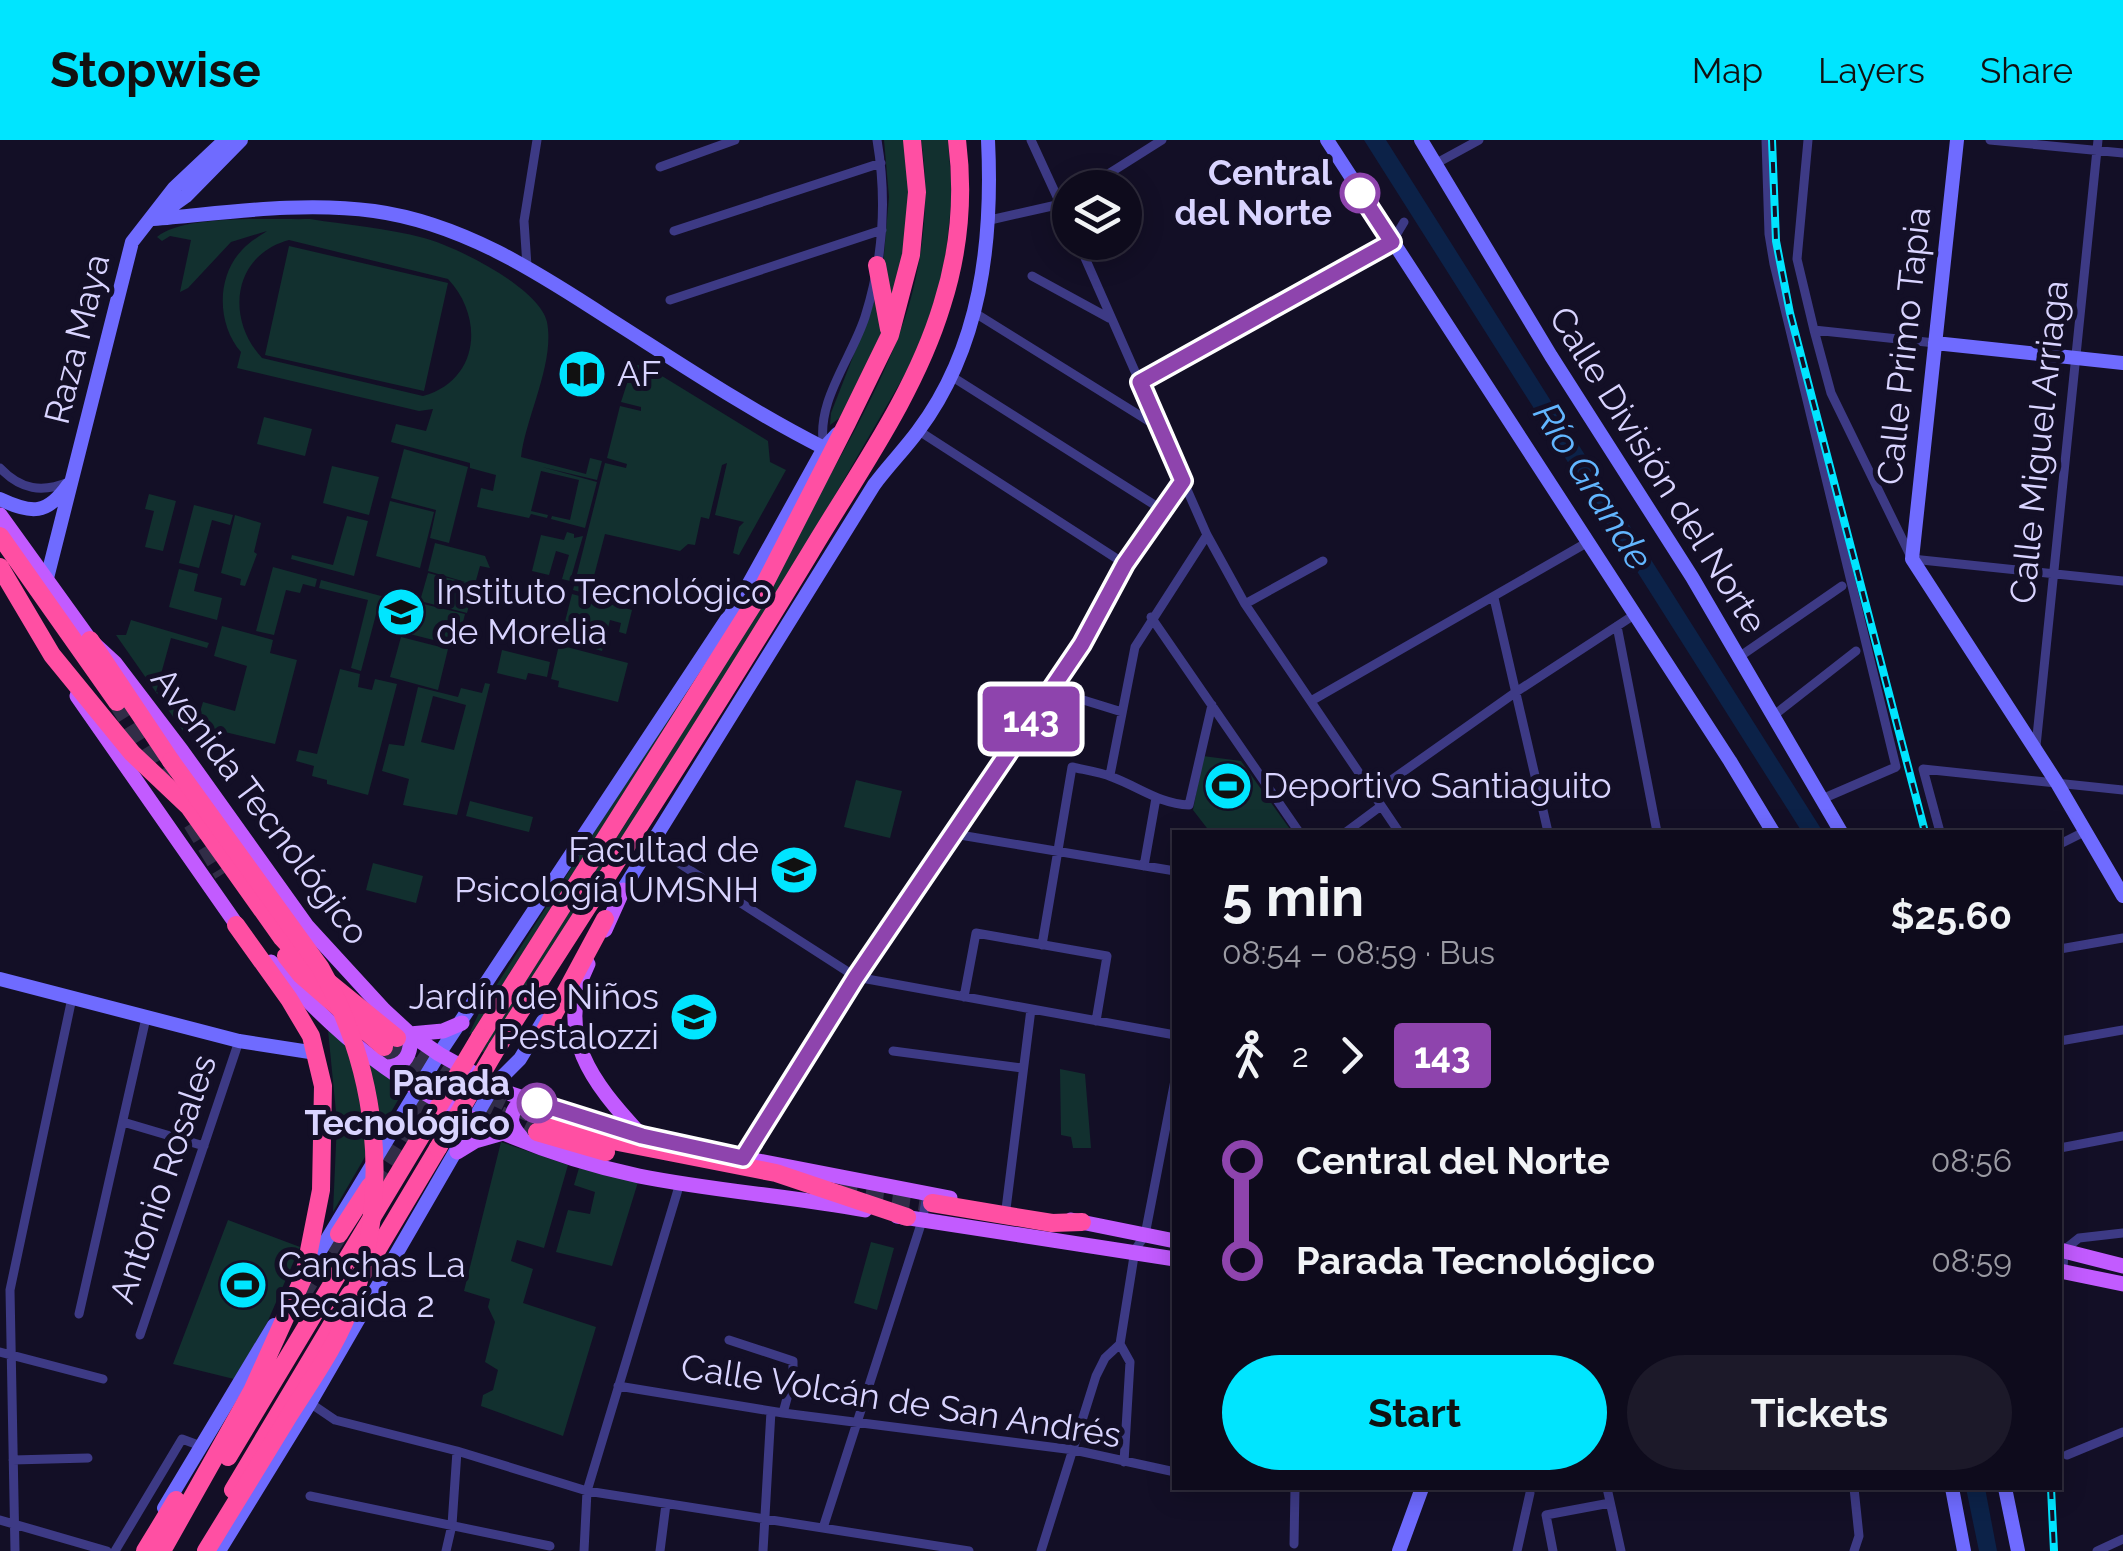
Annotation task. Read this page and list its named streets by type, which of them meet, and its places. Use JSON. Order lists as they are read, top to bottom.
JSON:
{
  "streets": {
    "main road": [
      "Raza Maya",
      "Calle Primo Tapia",
      "Calle División del Norte",
      "Avenida Tecnológico"
    ],
    "street": ["Calle Miguel Arriaga", "Antonio Rosales", "Calle Volcán de San Andrés"]
  },
  "crossings": [
    ["Raza Maya", "Avenida Tecnológico"]
  ],
  "water": ["Río Grande"],
  "places": {
    "other": ["Central del Norte", "Parada Tecnológico"],
    "library": ["AF"],
    "school or university": ["Instituto Tecnológico de Morelia", "Facultad de Psicología UMSNH", "Jardín de Niños Pestalozzi"],
    "sports": ["Deportivo Santiaguito", "Canchas La Recaída 2"]
  },
  "lines": ["bus line 143"],
  "page": {
    "header": "Stopwise",
    "nav": ["Map", "Layers", "Share"],
    "on_map": "143",
    "heading": ["5 min", "08:54 – 08:59 · Bus", "$25.60"],
    "legs": ["2", "143"],
    "list": [
      {
        "name": "Central del Norte",
        "value": "08:56"
      },
      {
        "name": "Parada Tecnológico",
        "value": "08:59"
      }
    ],
    "buttons": ["Start", "Tickets"]
  }
}
